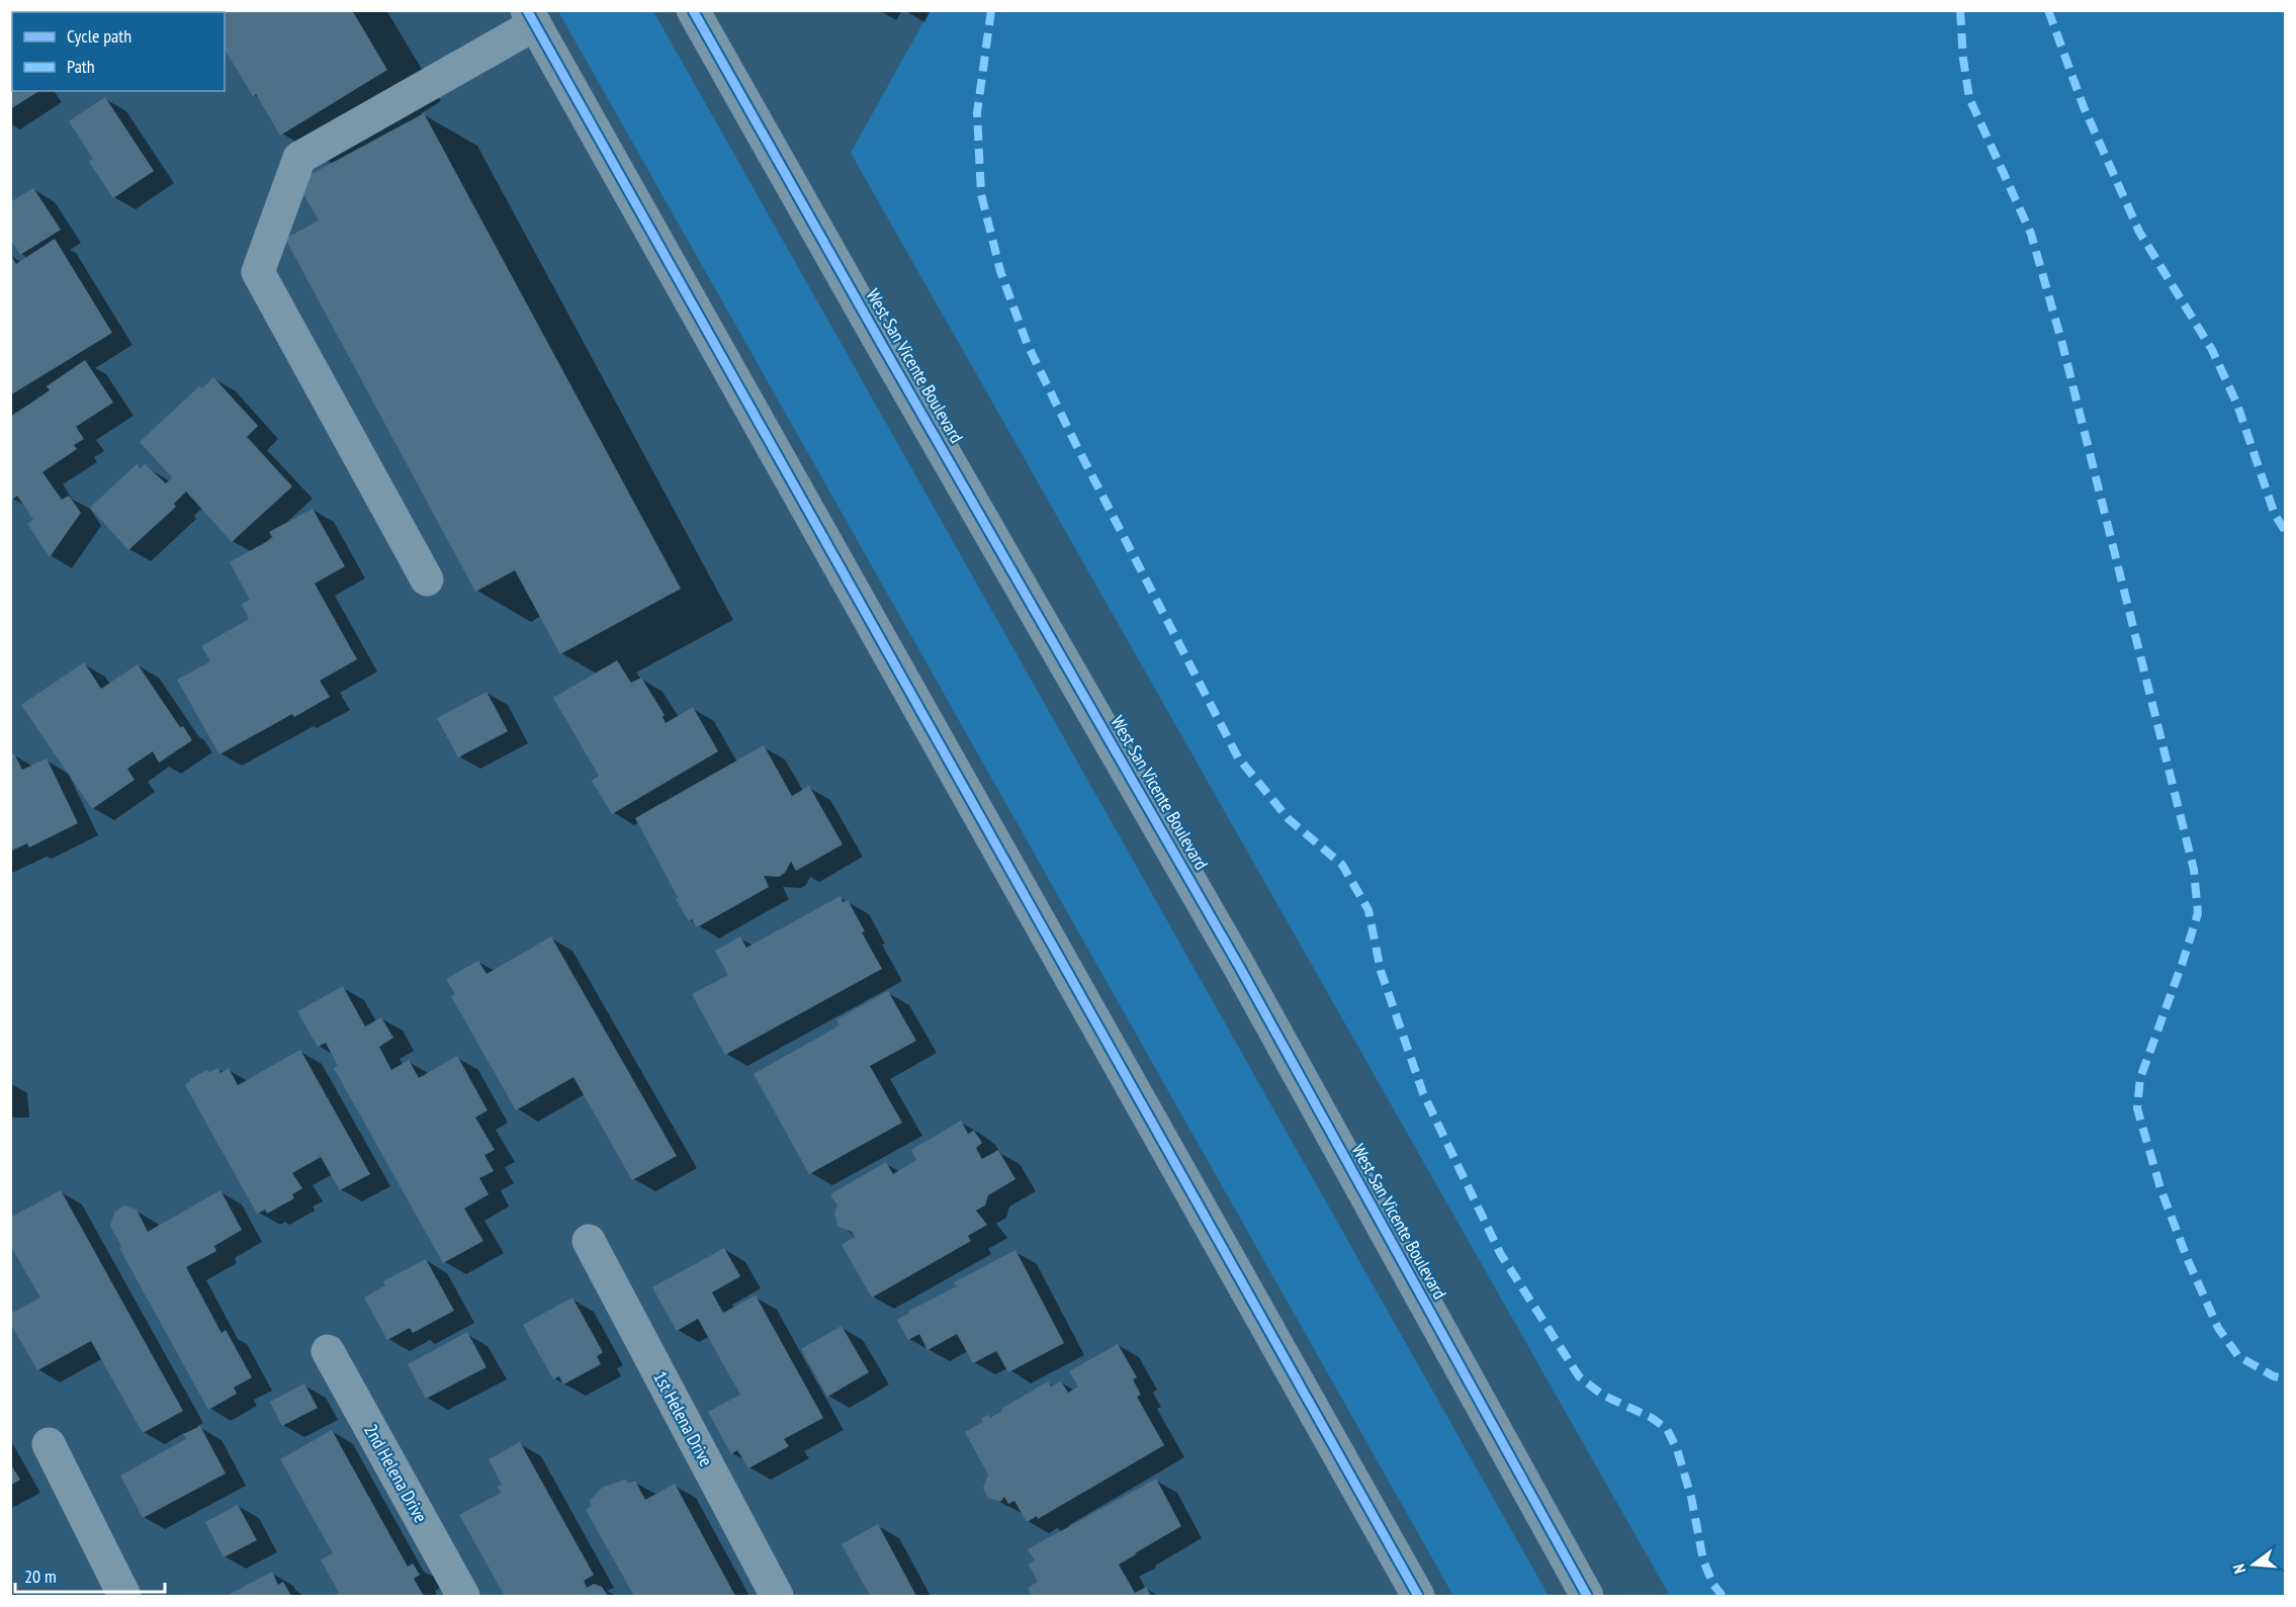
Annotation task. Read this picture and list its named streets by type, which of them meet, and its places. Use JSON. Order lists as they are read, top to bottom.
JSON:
{
  "streets": {
    "main road": ["West San Vicente Boulevard"],
    "street": ["1st Helena Drive", "2nd Helena Drive"]
  },
  "legend": ["Cycle path", "Path"],
  "scale_bar": "20 m",
  "north": "left"
}
